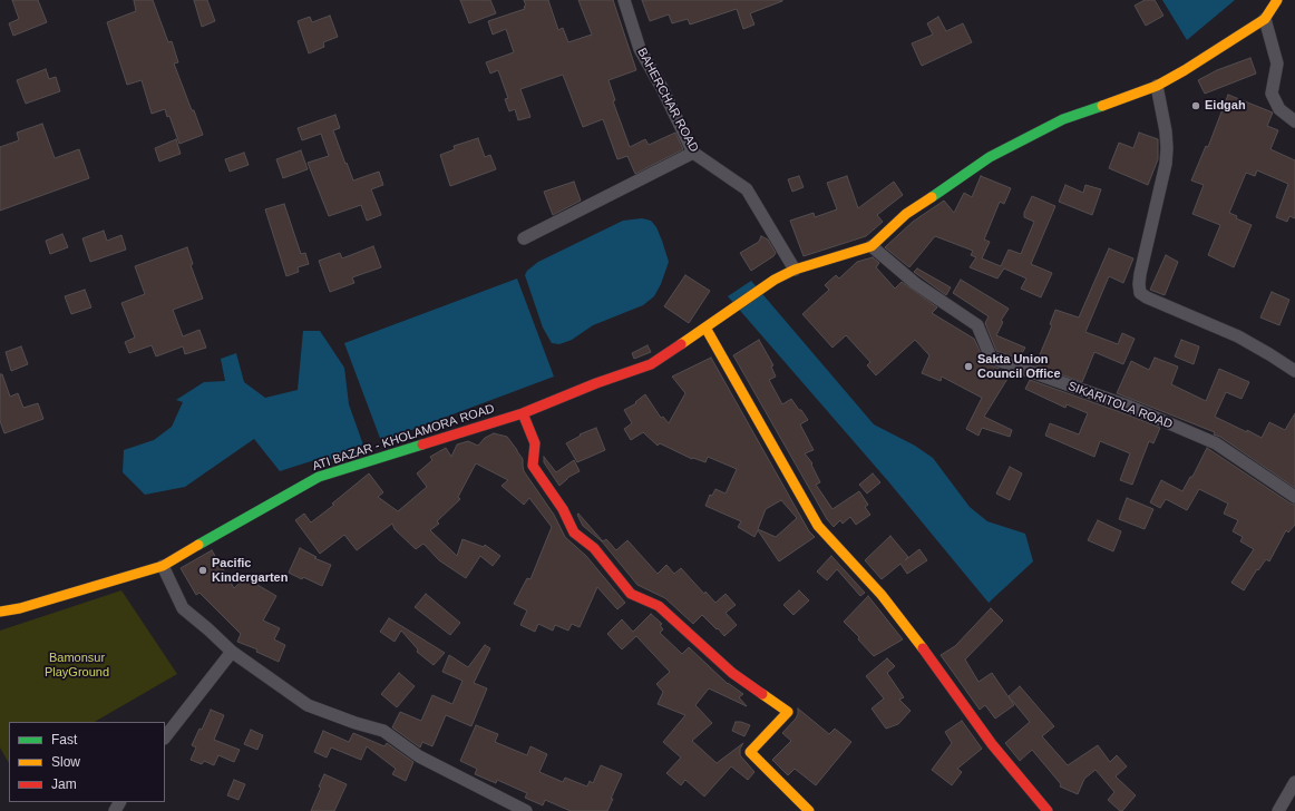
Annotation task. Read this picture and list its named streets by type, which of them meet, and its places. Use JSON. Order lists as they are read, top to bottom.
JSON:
{
  "streets": {
    "main road": ["ATI BAZAR - KHOLAMORA ROAD"],
    "street": ["BAHERCHAR ROAD", "SIKARITOLA ROAD"]
  },
  "crossings": [
    ["BAHERCHAR ROAD", "ATI BAZAR - KHOLAMORA ROAD"]
  ],
  "parks": ["Bamonsur PlayGround"],
  "places": ["Eidgah", "Sakta Union Council Office", "Pacific Kindergarten"],
  "legend": ["Fast", "Slow", "Jam"]
}
